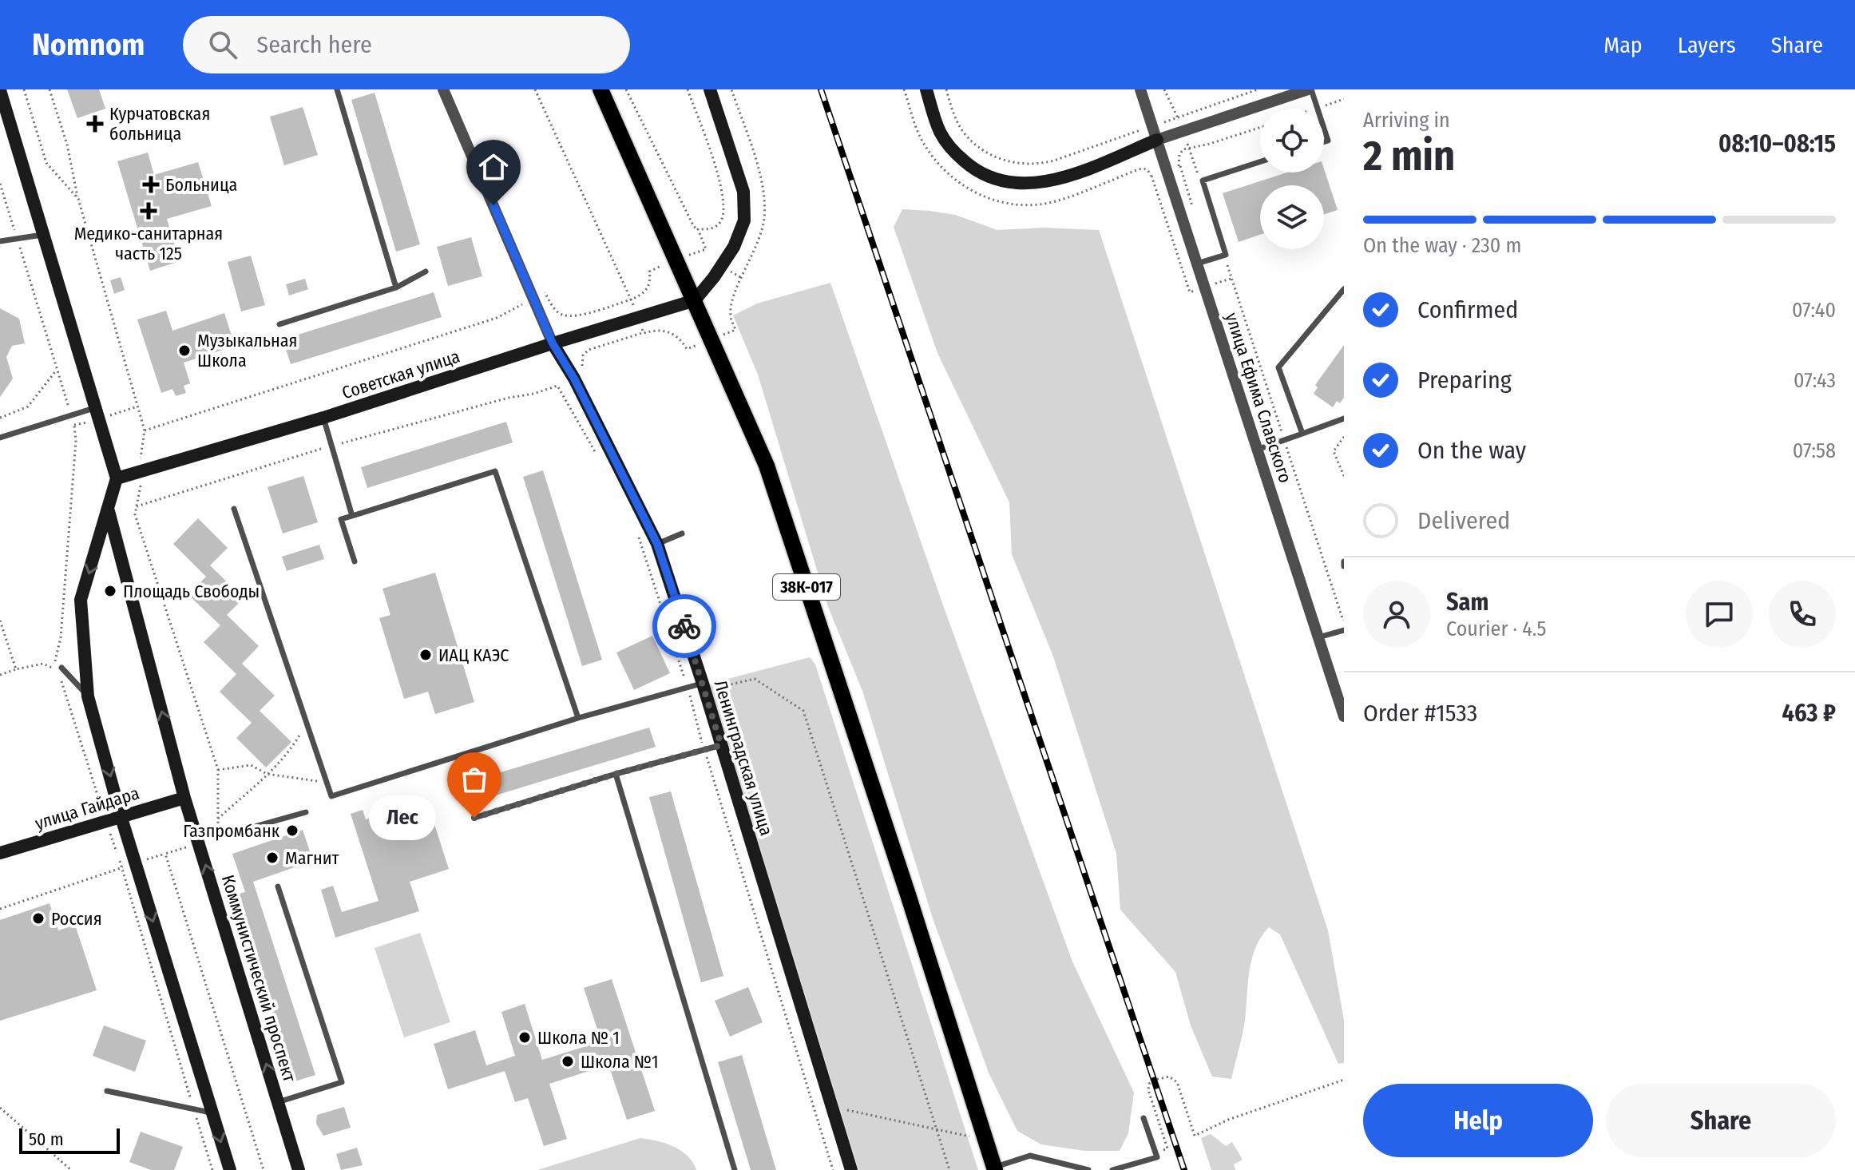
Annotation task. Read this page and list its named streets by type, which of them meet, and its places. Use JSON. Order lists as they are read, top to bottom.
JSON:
{
  "streets": {
    "main road": ["38К-017"],
    "street": [
      "Советская улица",
      "улица Ефима Славского",
      "Ленинградская улица",
      "улица Гайдара",
      "Коммунистический проспект"
    ]
  },
  "crossings": [
    ["Советская улица", "38К-017"],
    ["Советская улица", "Ленинградская улица"],
    ["улица Гайдара", "Коммунистический проспект"]
  ],
  "places": {
    "health": ["Курчатовская больница", "Больница", "Медико-санитарная часть 125"],
    "other": [
      "Музыкальная Школа",
      "Площадь Свободы",
      "ИАЦ КАЭС",
      "Лес",
      "Газпромбанк",
      "Магнит",
      "Россия",
      "Школа № 1",
      "Школа №1"
    ]
  },
  "scale_bar": "50 m",
  "page": {
    "header": "Nomnom",
    "search": "Search here",
    "nav": ["Map", "Layers", "Share"],
    "heading": ["2 min", "Arriving in", "08:10–08:15"],
    "panel": [
      "Sam",
      "Courier · 4.5",
      "Order #1533",
      "463 ₽"
    ],
    "bar": "On the way · 230 m",
    "list": [
      ["Confirmed", "07:40"],
      ["Preparing", "07:43"],
      ["On the way", "07:58"],
      "Delivered"
    ],
    "bubble": "Лес",
    "buttons": ["Help", "Share"],
    "scale": "50 m"
  }
}
